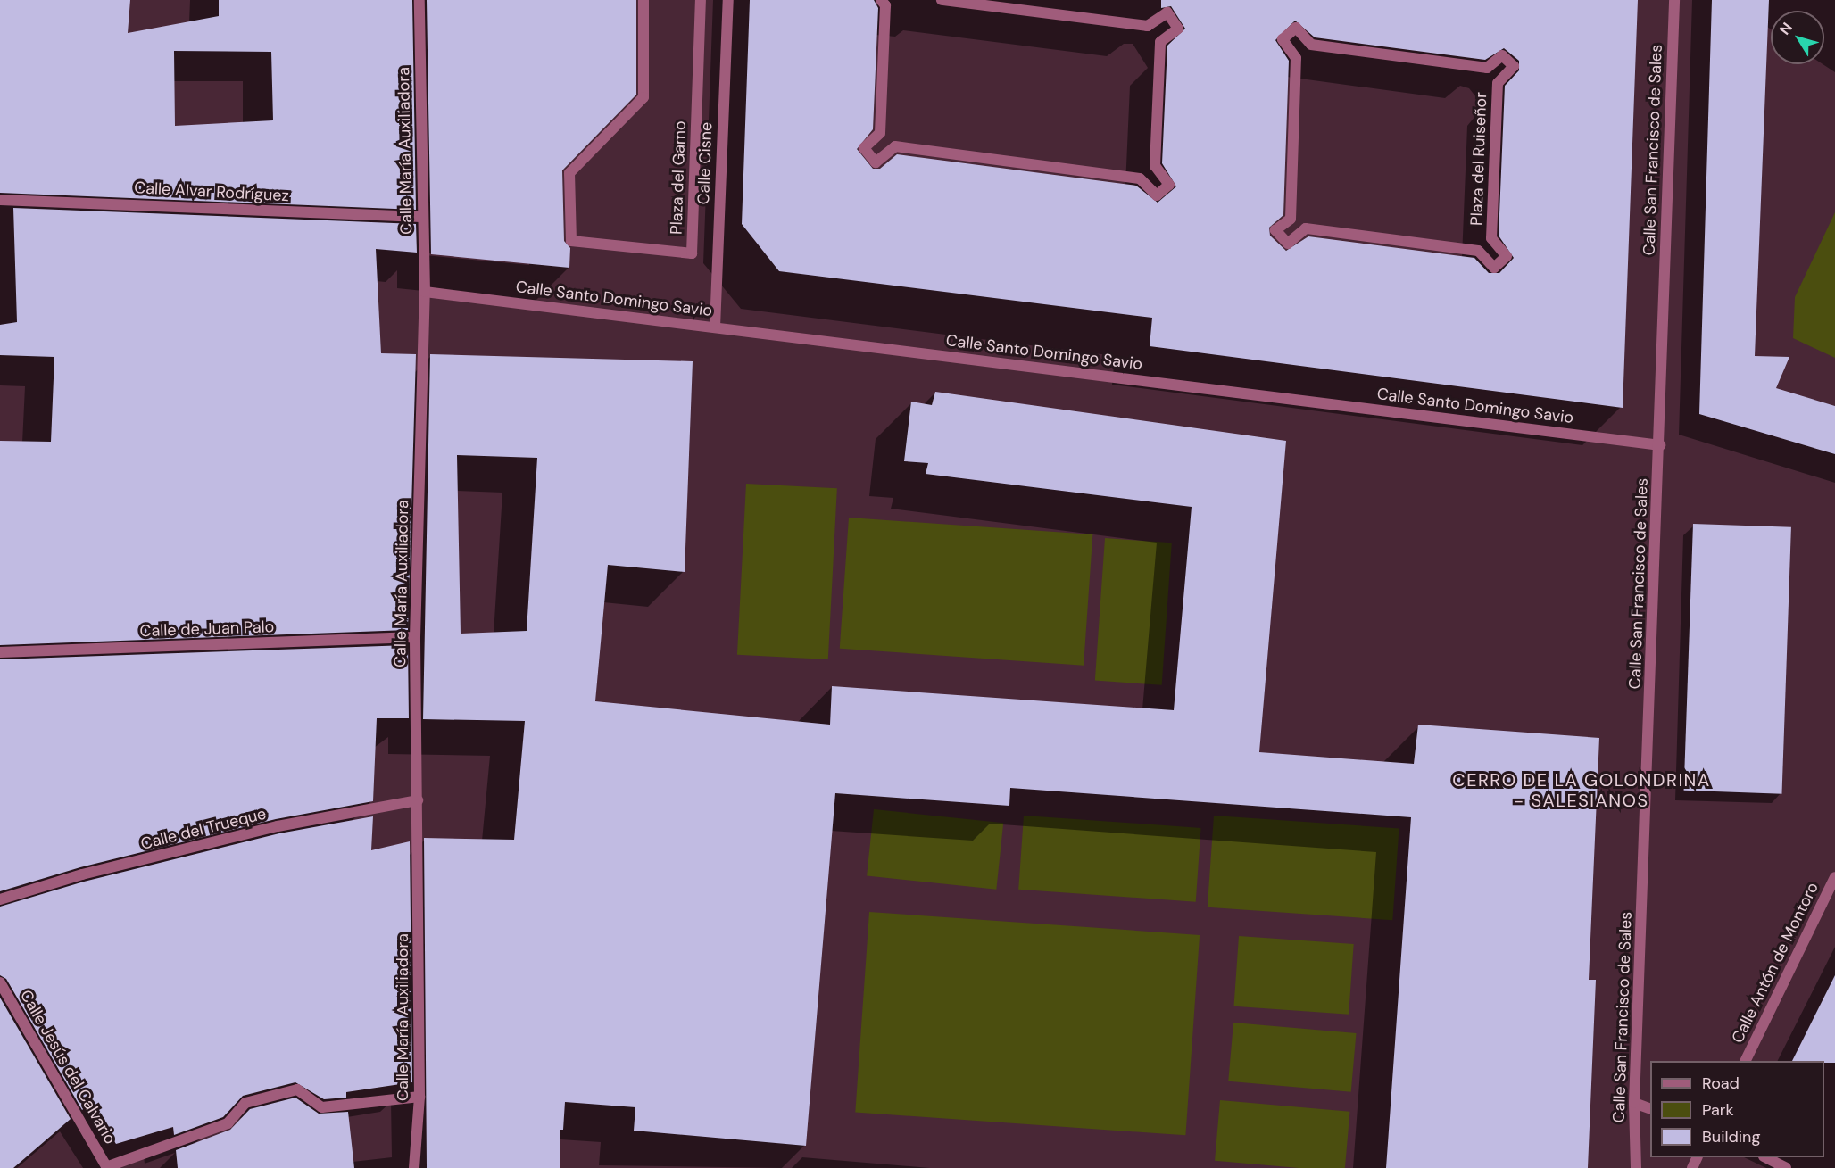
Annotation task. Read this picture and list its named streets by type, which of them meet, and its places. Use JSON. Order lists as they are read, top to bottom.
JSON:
{
  "streets": {
    "street": [
      "Calle San Francisco de Sales",
      "Calle María Auxiliadora",
      "Plaza del Ruiseñor",
      "Calle Cisne",
      "Plaza del Gamo",
      "Calle Alvar Rodríguez",
      "Calle Santo Domingo Savio",
      "Calle de Juan Palo",
      "Calle del Trueque",
      "Calle Antón de Montoro",
      "Calle Jesús del Calvario"
    ]
  },
  "crossings": [
    ["Calle San Francisco de Sales", "Calle Santo Domingo Savio"],
    ["Calle María Auxiliadora", "Calle Alvar Rodríguez"],
    ["Calle María Auxiliadora", "Calle Santo Domingo Savio"],
    ["Calle María Auxiliadora", "Calle de Juan Palo"],
    ["Calle María Auxiliadora", "Calle del Trueque"],
    ["Calle Cisne", "Calle Santo Domingo Savio"]
  ],
  "districts": ["CERRO DE LA GOLONDRINA - SALESIANOS"],
  "legend": ["Road", "Park", "Building"],
  "north": "top left"
}
